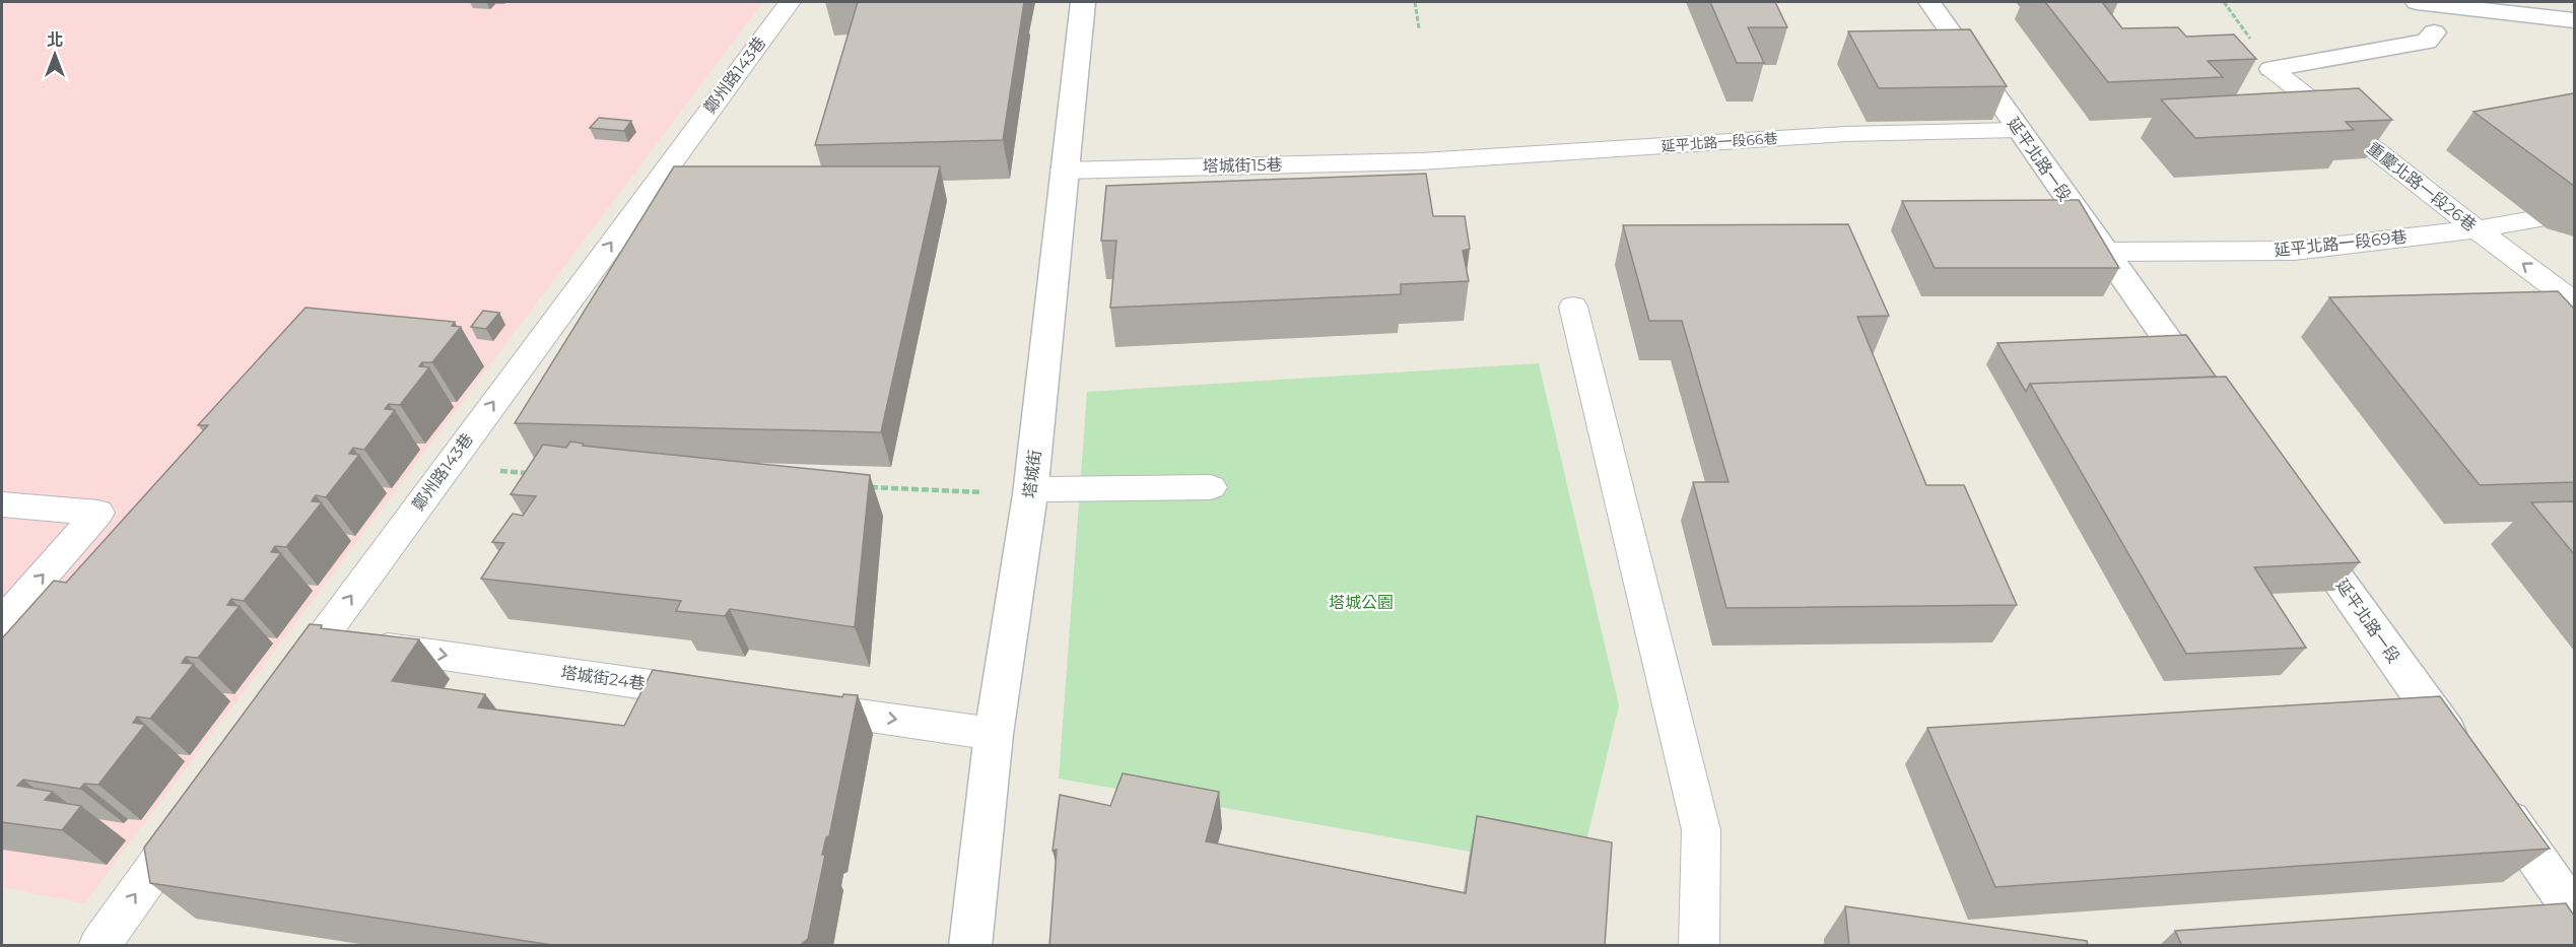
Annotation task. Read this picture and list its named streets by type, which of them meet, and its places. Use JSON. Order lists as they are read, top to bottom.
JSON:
{
  "streets": {
    "street": ["延平北路一段", "塔城街"],
    "lane": [
      "鄭州路143巷",
      "延平北路一段66巷",
      "塔城街15巷",
      "重慶北路一段26巷",
      "延平北路一段69巷",
      "塔城街24巷"
    ]
  },
  "crossings": [
    ["鄭州路143巷", "塔城街24巷"],
    ["延平北路一段66巷", "延平北路一段"],
    ["延平北路一段66巷", "塔城街15巷"],
    ["延平北路一段", "延平北路一段69巷"],
    ["塔城街15巷", "塔城街"],
    ["重慶北路一段26巷", "延平北路一段69巷"]
  ],
  "one_way": ["鄭州路143巷", "塔城街24巷"],
  "parks": ["塔城公園"],
  "north": "top"
}
